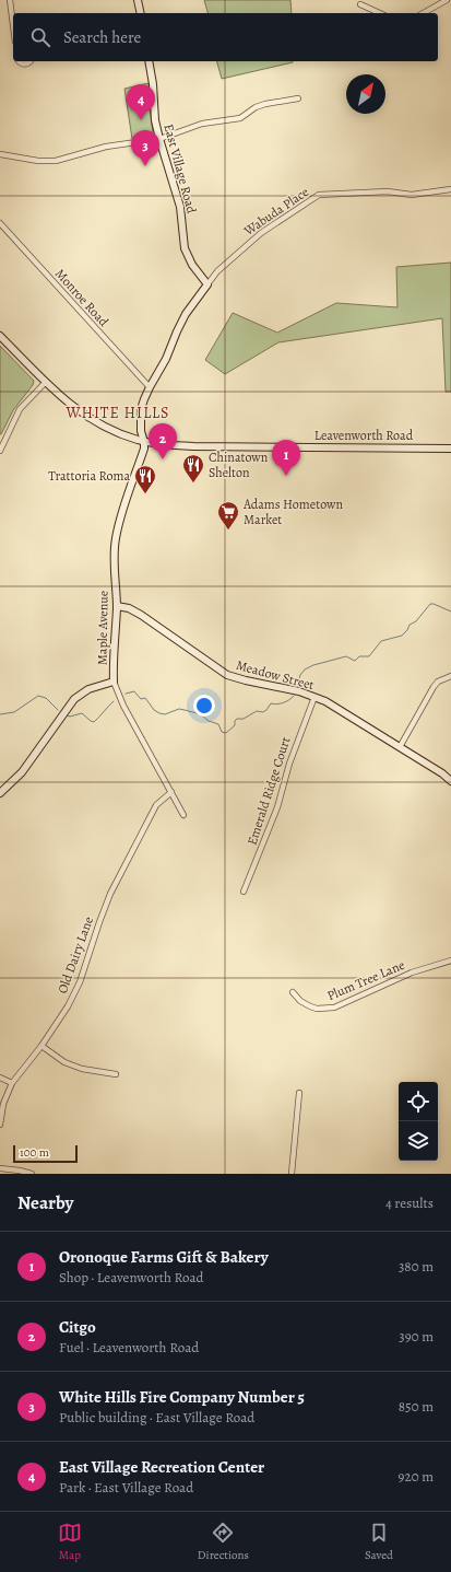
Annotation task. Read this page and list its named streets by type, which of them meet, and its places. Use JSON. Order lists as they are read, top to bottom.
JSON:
{
  "streets": {
    "main road": [
      "East Village Road",
      "Leavenworth Road",
      "Maple Avenue",
      "Meadow Street"
    ],
    "street": [
      "Wabuda Place",
      "Monroe Road",
      "Emerald Ridge Court",
      "Old Dairy Lane",
      "Plum Tree Lane"
    ]
  },
  "crossings": [
    ["East Village Road", "Wabuda Place"],
    ["Leavenworth Road", "Maple Avenue"],
    ["Maple Avenue", "Meadow Street"],
    ["Meadow Street", "Emerald Ridge Court"]
  ],
  "districts": ["WHITE HILLS"],
  "places": {
    "restaurant": ["Chinatown Shelton", "Trattoria Roma"],
    "supermarket": ["Adams Hometown Market"]
  },
  "scale_bar": "100 m",
  "north": "top right",
  "page": {
    "search": "Search here",
    "pins": [
      "4",
      "3",
      "2",
      "1"
    ],
    "scale": "100 m",
    "heading": ["Nearby", "4 results"],
    "list": [
      {
        "mark": "1",
        "name": "Oronoque Farms Gift & Bakery",
        "note": "Shop · Leavenworth Road",
        "value": "380 m"
      },
      {
        "mark": "2",
        "name": "Citgo",
        "note": "Fuel · Leavenworth Road",
        "value": "390 m"
      },
      {
        "mark": "3",
        "name": "White Hills Fire Company Number 5",
        "note": "Public building · East Village Road",
        "value": "850 m"
      },
      {
        "mark": "4",
        "name": "East Village Recreation Center",
        "note": "Park · East Village Road",
        "value": "920 m"
      }
    ],
    "nav": ["Map", "Directions", "Saved"]
  }
}
